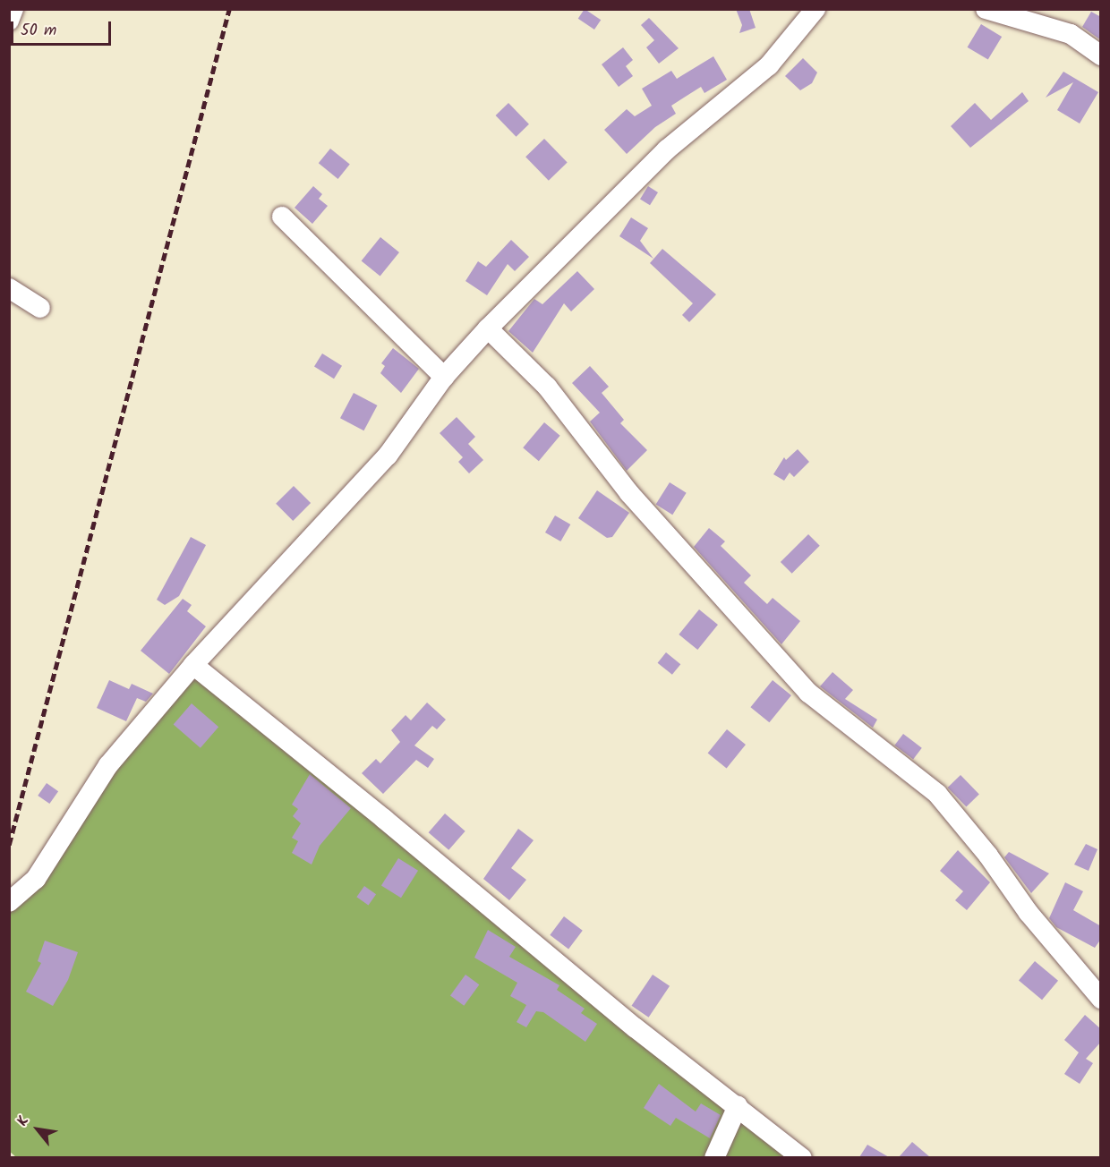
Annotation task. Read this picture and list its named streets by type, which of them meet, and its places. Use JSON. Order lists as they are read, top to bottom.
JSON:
{
  "scale_bar": "50 m",
  "north": "top left"
}
